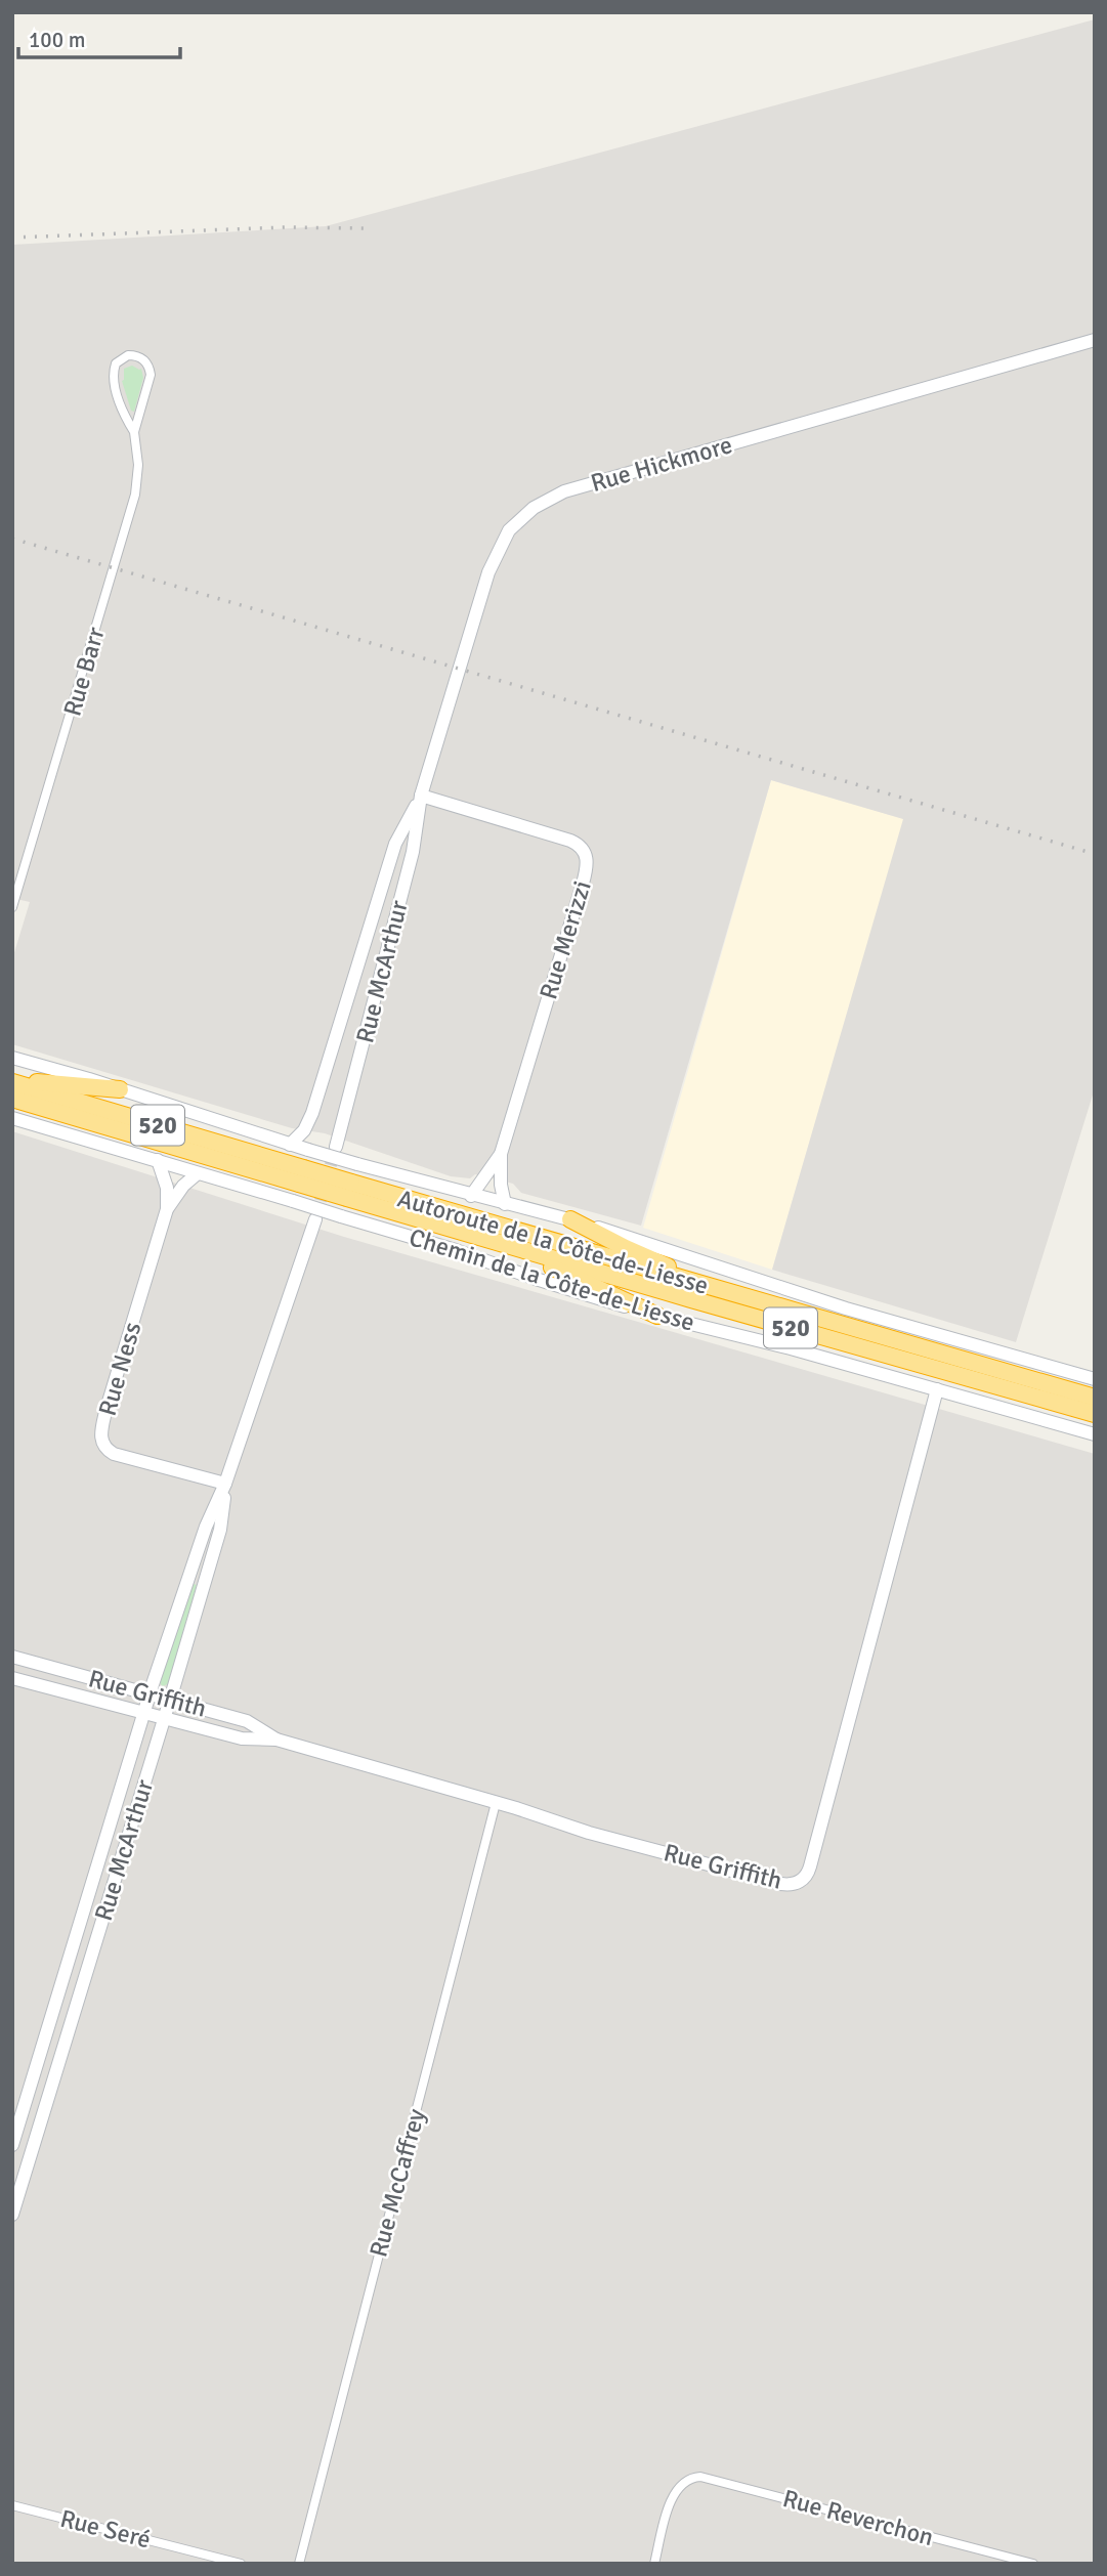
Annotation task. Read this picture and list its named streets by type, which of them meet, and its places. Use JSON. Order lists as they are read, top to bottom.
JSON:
{
  "streets": {
    "highway": ["520", "Autoroute de la Côte-de-Liesse"],
    "street": [
      "Rue Hickmore",
      "Rue Barr",
      "Rue Merizzi",
      "Rue McArthur",
      "Chemin de la Côte-de-Liesse",
      "Rue Ness",
      "Rue Griffith",
      "Rue McCaffrey",
      "Rue Reverchon",
      "Rue Seré"
    ]
  },
  "crossings": [
    ["Rue Hickmore", "Rue Merizzi"],
    ["Rue Hickmore", "Rue McArthur"],
    ["Rue Merizzi", "Rue McArthur"],
    ["Rue McArthur", "Rue Ness"],
    ["Rue McArthur", "Rue Griffith"],
    ["Chemin de la Côte-de-Liesse", "Rue Ness"],
    ["Chemin de la Côte-de-Liesse", "Rue Griffith"],
    ["Rue Griffith", "Rue McCaffrey"]
  ],
  "scale_bar": "100 m"
}
